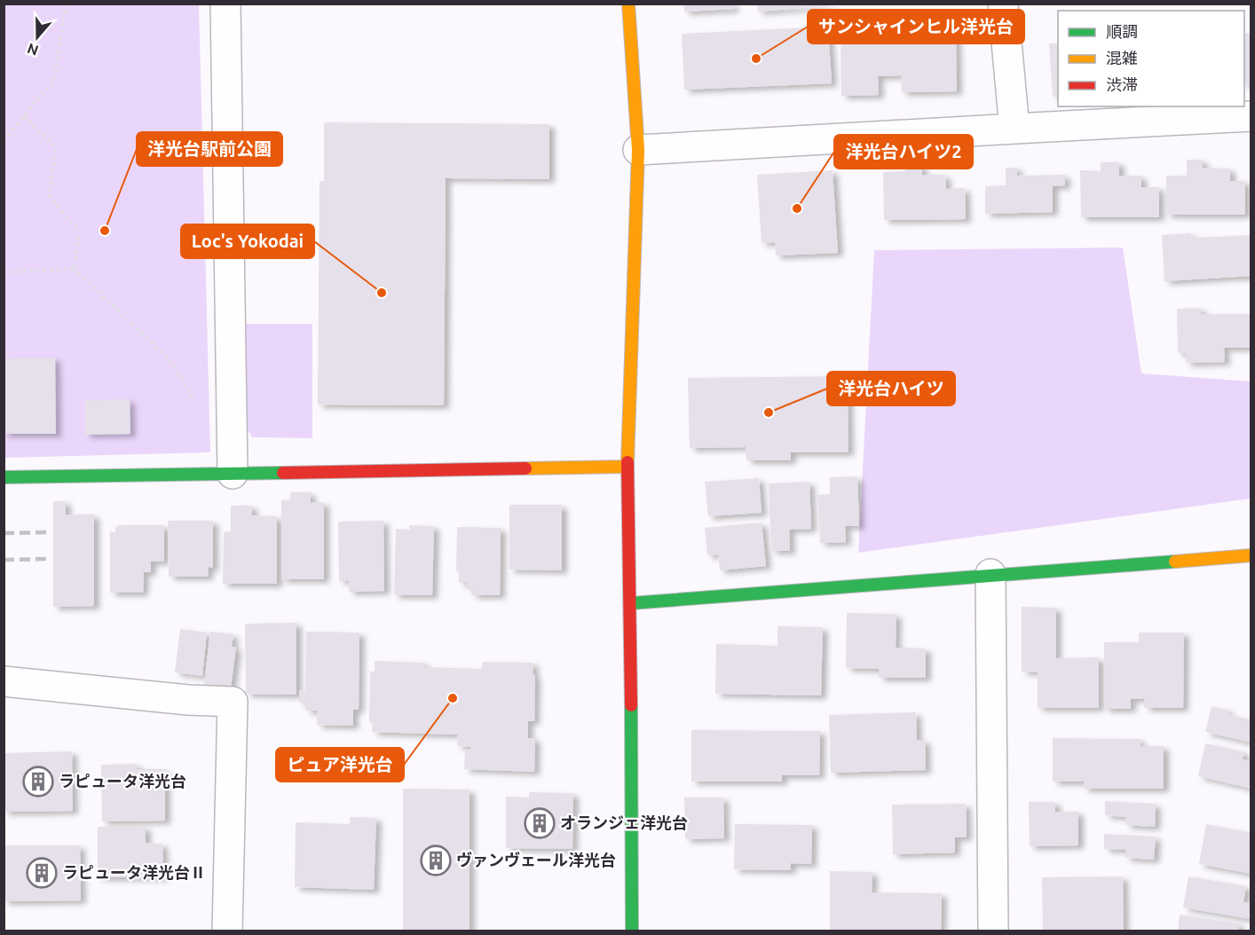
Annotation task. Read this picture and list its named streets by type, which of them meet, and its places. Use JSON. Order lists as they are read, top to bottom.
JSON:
{
  "places": {
    "other": [
      "サンシャインヒル洋光台",
      "洋光台ハイツ2",
      "洋光台駅前公園",
      "Loc's Yokodai",
      "洋光台ハイツ",
      "ピュア洋光台"
    ],
    "building": [
      "ラピュータ洋光台",
      "オランジェ洋光台",
      "ヴァンヴェール洋光台",
      "ラピュータ洋光台Ⅱ"
    ]
  },
  "legend": ["順調", "混雑", "渋滞"],
  "north": "bottom"
}
